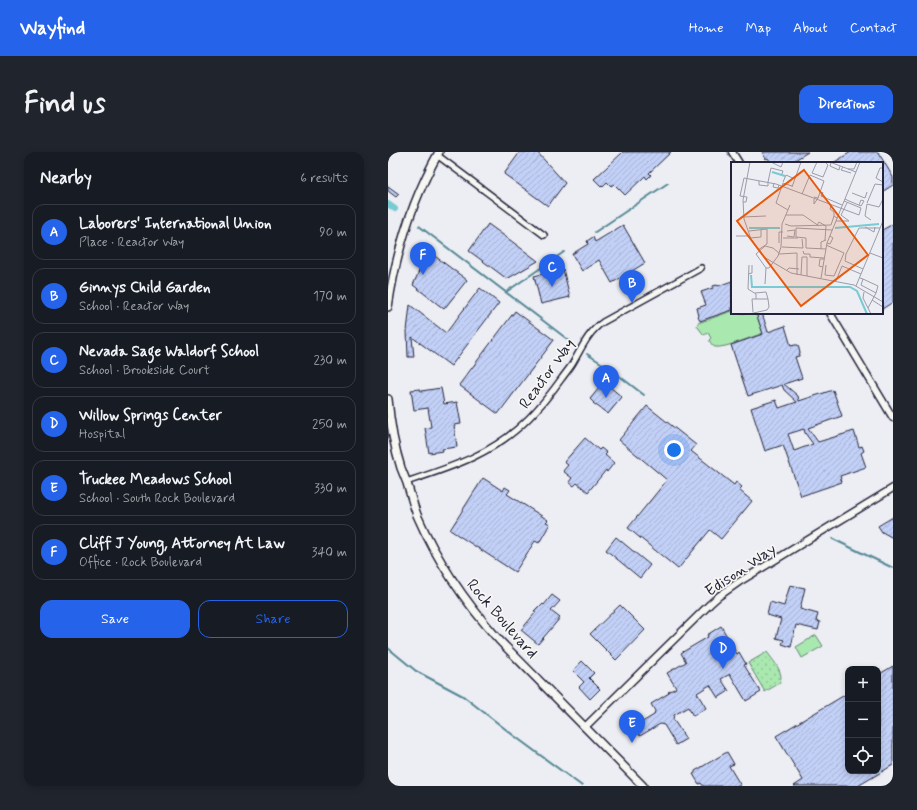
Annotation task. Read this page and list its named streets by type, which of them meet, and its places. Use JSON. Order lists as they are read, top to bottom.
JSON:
{
  "streets": {
    "main road": ["Rock Boulevard"],
    "street": ["Reactor Way", "Edison Way"]
  },
  "crossings": [
    ["Reactor Way", "Rock Boulevard"],
    ["Edison Way", "Rock Boulevard"]
  ],
  "page": {
    "header": "Wayfind",
    "nav": [
      "Home",
      "Map",
      "About",
      "Contact"
    ],
    "buttons": [
      "Directions",
      ["Save", "Share"]
    ],
    "title": "Find us",
    "heading": ["Nearby", "6 results"],
    "list": [
      {
        "mark": "A",
        "name": "Laborers' International Union",
        "note": "Place · Reactor Way",
        "value": "90 m"
      },
      {
        "mark": "B",
        "name": "Ginnys Child Garden",
        "note": "School · Reactor Way",
        "value": "170 m"
      },
      {
        "mark": "C",
        "name": "Nevada Sage Waldorf School",
        "note": "School · Brookside Court",
        "value": "230 m"
      },
      {
        "mark": "D",
        "name": "Willow Springs Center",
        "note": "Hospital",
        "value": "250 m"
      },
      {
        "mark": "E",
        "name": "Truckee Meadows School",
        "note": "School · South Rock Boulevard",
        "value": "330 m"
      },
      {
        "mark": "F",
        "name": "Cliff J Young, Attorney At Law",
        "note": "Office · Rock Boulevard",
        "value": "340 m"
      }
    ],
    "pins": [
      "F",
      "C",
      "B",
      "A",
      "D",
      "E"
    ],
    "map_buttons": ["+", "−"]
  }
}
